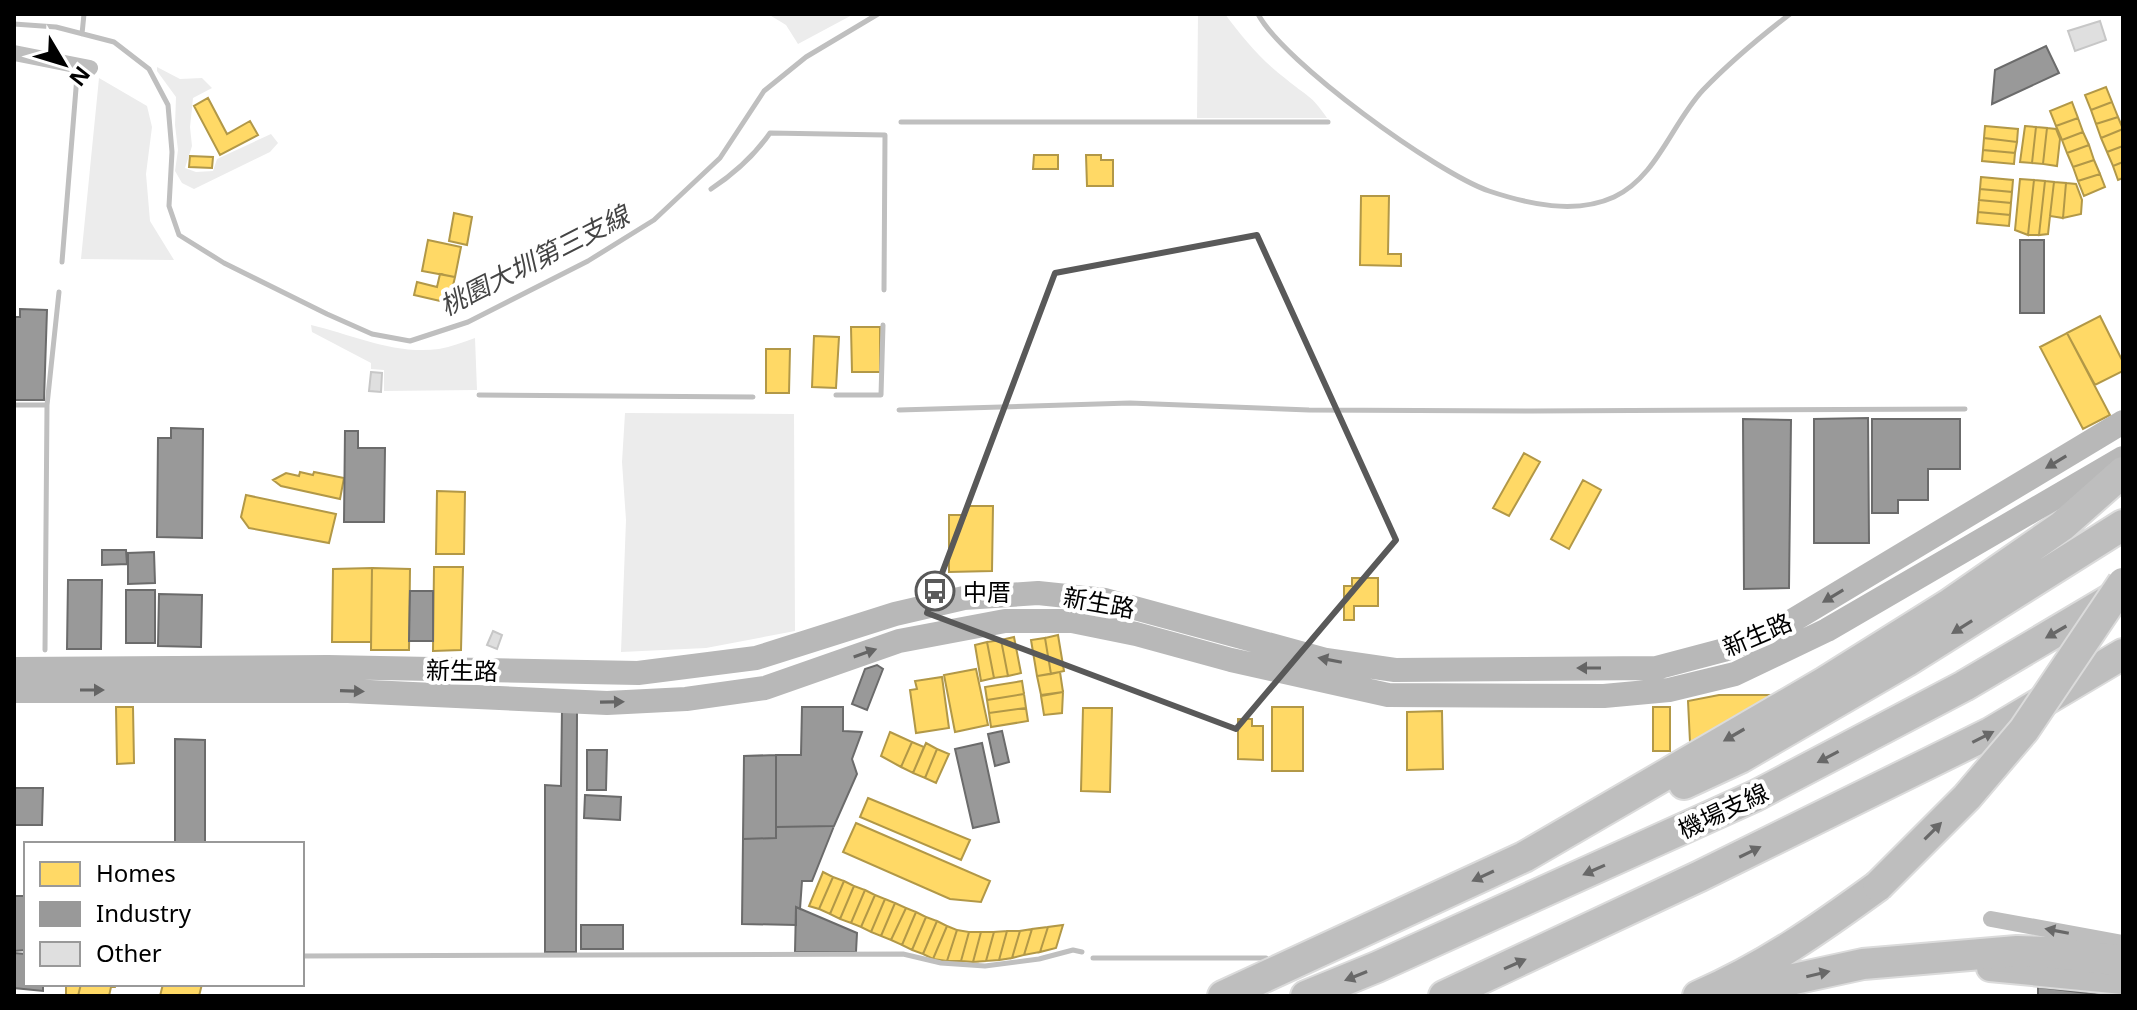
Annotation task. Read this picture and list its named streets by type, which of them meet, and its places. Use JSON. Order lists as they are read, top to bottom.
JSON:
{
  "streets": {
    "highway": ["機場支線"],
    "main road": ["新生路"]
  },
  "water": ["桃園大圳第三支線"],
  "places": {
    "bus stop": ["中厝"]
  },
  "legend": ["Homes", "Industry", "Other"],
  "north": "bottom right"
}
